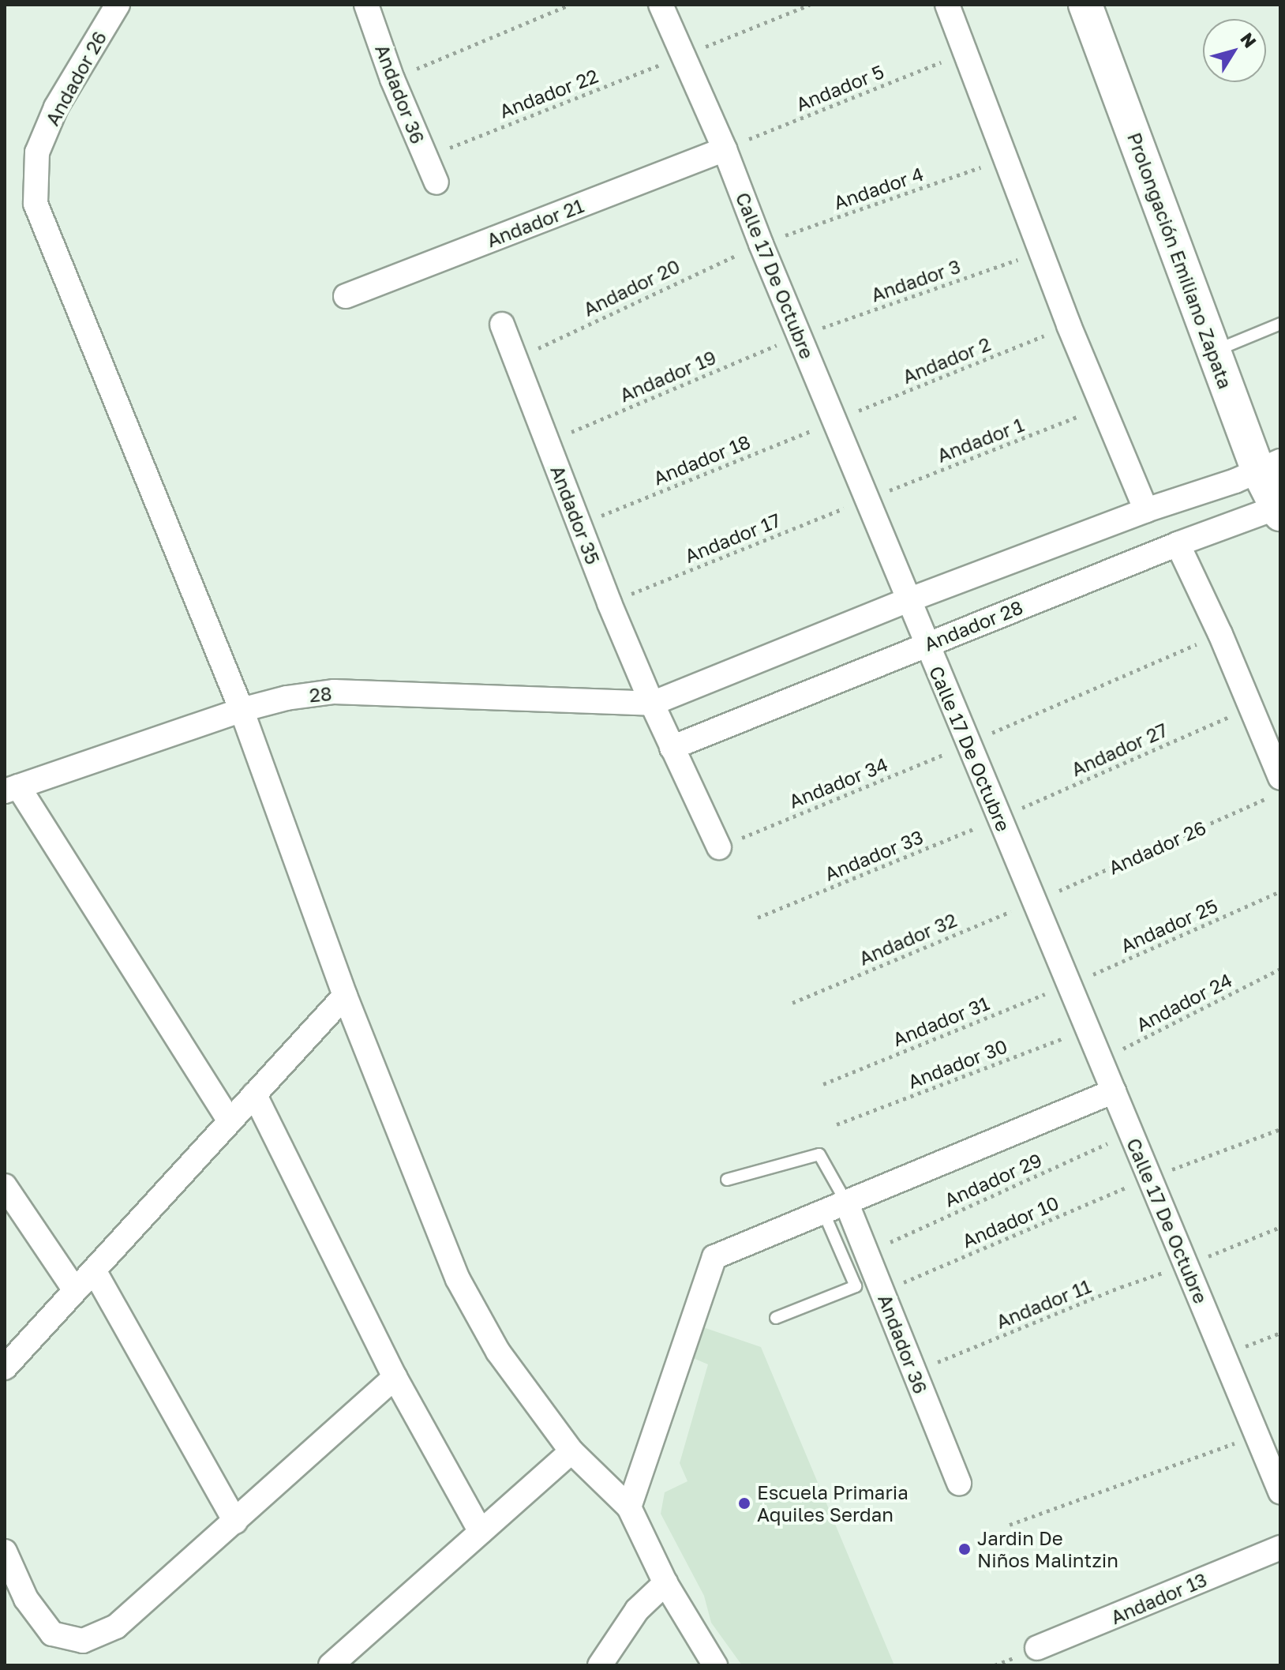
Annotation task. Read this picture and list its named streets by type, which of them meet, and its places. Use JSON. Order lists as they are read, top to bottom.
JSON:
{
  "streets": {
    "main road": ["Prolongación Emiliano Zapata"],
    "street": [
      "Andador 26",
      "Andador 36",
      "Andador 21",
      "Calle 17 De Octubre",
      "Andador 35",
      "Andador 28",
      "28",
      "Andador 13"
    ],
    "path": [
      "Andador 5",
      "Andador 22",
      "Andador 4",
      "Andador 3",
      "Andador 20",
      "Andador 2",
      "Andador 19",
      "Andador 1",
      "Andador 18",
      "Andador 17",
      "Andador 27",
      "Andador 34",
      "Andador 33",
      "Andador 25",
      "Andador 32",
      "Andador 24",
      "Andador 31",
      "Andador 30",
      "Andador 29",
      "Andador 10",
      "Andador 11"
    ]
  },
  "crossings": [
    ["Andador 26", "Calle 17 De Octubre"],
    ["Andador 26", "28"],
    ["Andador 26", "Andador 32"],
    ["Andador 5", "Andador 21"],
    ["Andador 5", "Calle 17 De Octubre"],
    ["Andador 22", "Andador 36"],
    ["Andador 22", "Calle 17 De Octubre"],
    ["Andador 36", "Andador 29"],
    ["Andador 36", "Andador 10"],
    ["Andador 36", "Andador 11"],
    ["Andador 4", "Calle 17 De Octubre"],
    ["Andador 4", "Andador 20"],
    ["Andador 21", "Calle 17 De Octubre"],
    ["Prolongación Emiliano Zapata", "Andador 28"],
    ["Calle 17 De Octubre", "Andador 3"],
    ["Calle 17 De Octubre", "Andador 20"],
    ["Calle 17 De Octubre", "Andador 2"],
    ["Calle 17 De Octubre", "Andador 19"],
    ["Calle 17 De Octubre", "Andador 1"],
    ["Calle 17 De Octubre", "Andador 18"],
    ["Calle 17 De Octubre", "Andador 17"],
    ["Calle 17 De Octubre", "Andador 28"],
    ["Calle 17 De Octubre", "Andador 27"],
    ["Calle 17 De Octubre", "Andador 34"],
    ["Calle 17 De Octubre", "Andador 33"],
    ["Calle 17 De Octubre", "Andador 25"],
    ["Calle 17 De Octubre", "Andador 32"],
    ["Calle 17 De Octubre", "Andador 24"],
    ["Calle 17 De Octubre", "Andador 31"],
    ["Calle 17 De Octubre", "Andador 30"],
    ["Calle 17 De Octubre", "Andador 29"],
    ["Calle 17 De Octubre", "Andador 10"],
    ["Calle 17 De Octubre", "Andador 11"],
    ["Andador 3", "Andador 19"],
    ["Andador 20", "Andador 35"],
    ["Andador 2", "Andador 18"],
    ["Andador 19", "Andador 35"],
    ["Andador 1", "Andador 17"],
    ["Andador 18", "Andador 35"],
    ["Andador 35", "Andador 17"],
    ["Andador 35", "Andador 28"],
    ["Andador 35", "28"],
    ["Andador 35", "Andador 34"],
    ["Andador 27", "Andador 33"],
    ["Andador 25", "Andador 31"]
  ],
  "places": ["Escuela Primaria Aquiles Serdan", "Jardin De Niños Malintzin"],
  "north": "top right"
}
